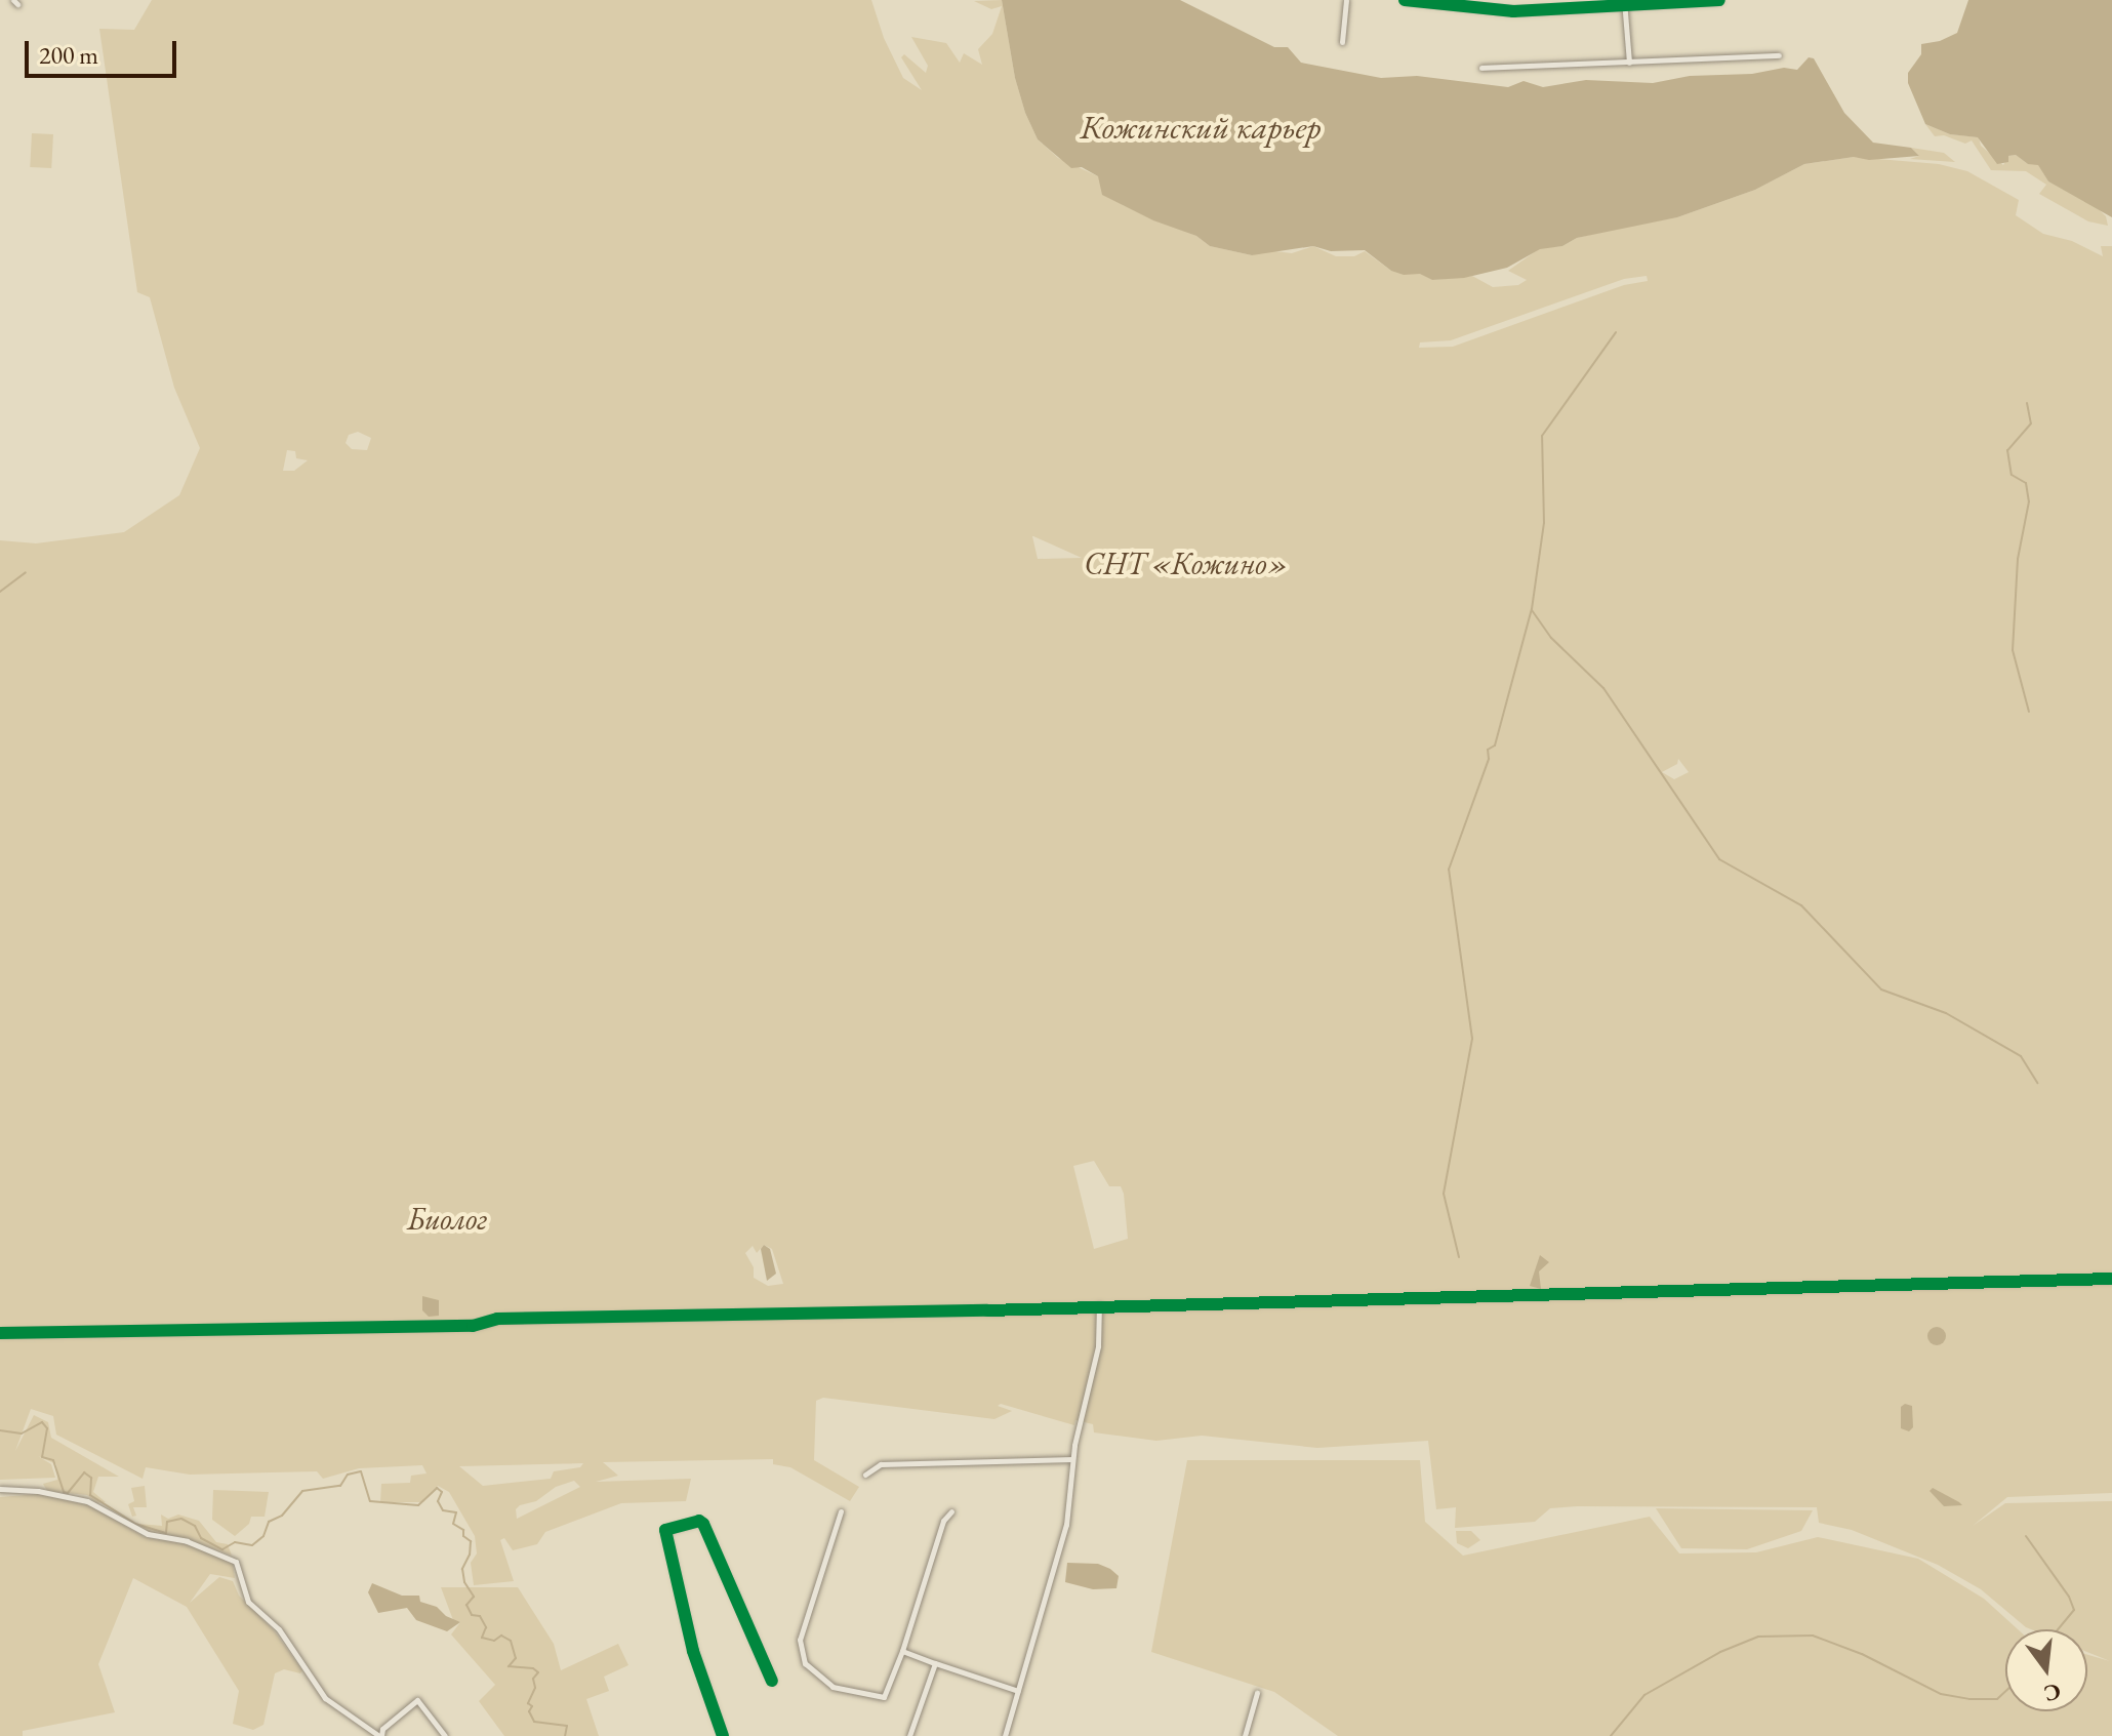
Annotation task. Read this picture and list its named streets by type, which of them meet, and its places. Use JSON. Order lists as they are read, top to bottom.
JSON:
{
  "water": ["Кожинский карьер"],
  "parks": ["СНТ «Кожино»", "Биолог"],
  "scale_bar": "200 m",
  "north": "bottom"
}
